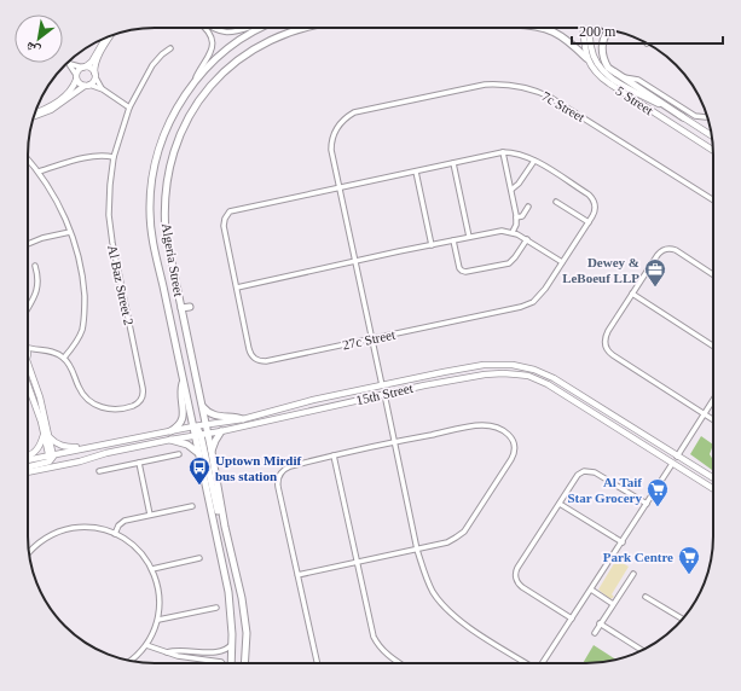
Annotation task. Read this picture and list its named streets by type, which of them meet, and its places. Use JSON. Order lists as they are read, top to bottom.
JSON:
{
  "streets": {
    "main road": ["Algeria Street"],
    "street": [
      "5 Street",
      "7c Street",
      "Al Baz Street 2",
      "27c Street",
      "15th Street"
    ]
  },
  "crossings": [
    ["7c Street", "27c Street"],
    ["Algeria Street", "15th Street"]
  ],
  "places": {
    "office": ["Dewey & LeBoeuf LLP"],
    "bus stop": ["Uptown Mirdif bus station"],
    "supermarket": ["Al Taif Star Grocery", "Park Centre"]
  },
  "scale_bar": "200 m",
  "north": "bottom left"
}
